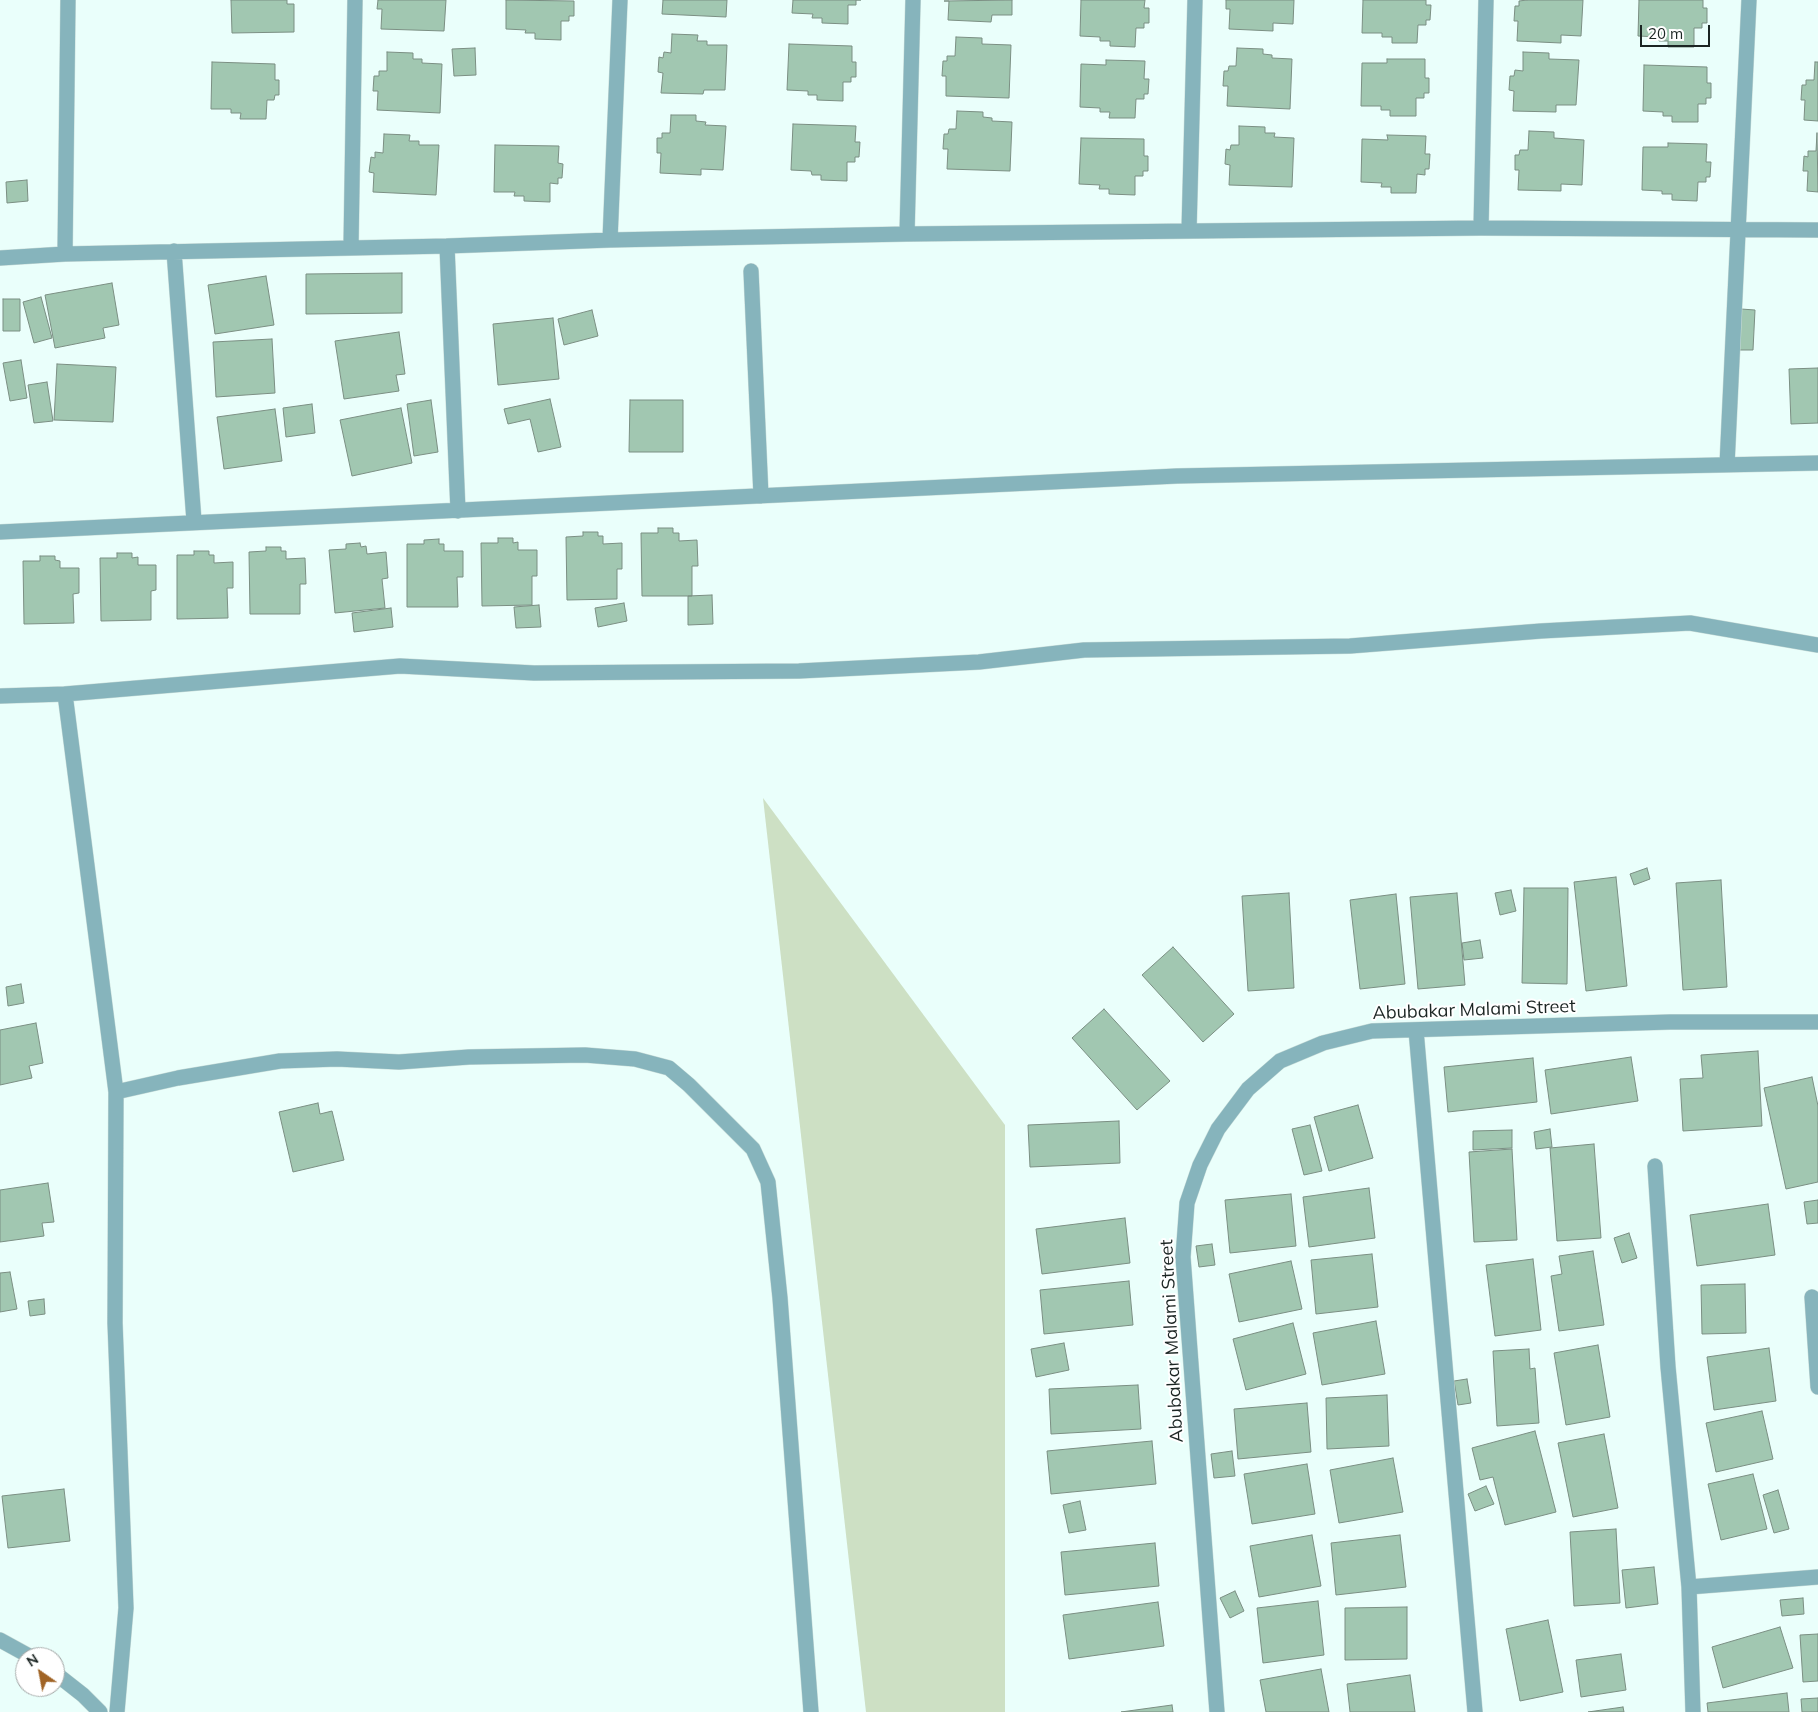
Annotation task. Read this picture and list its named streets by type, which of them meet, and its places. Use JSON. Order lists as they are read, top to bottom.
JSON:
{
  "streets": {
    "street": ["Abubakar Malami Street"]
  },
  "scale_bar": "20 m",
  "north": "top left"
}
